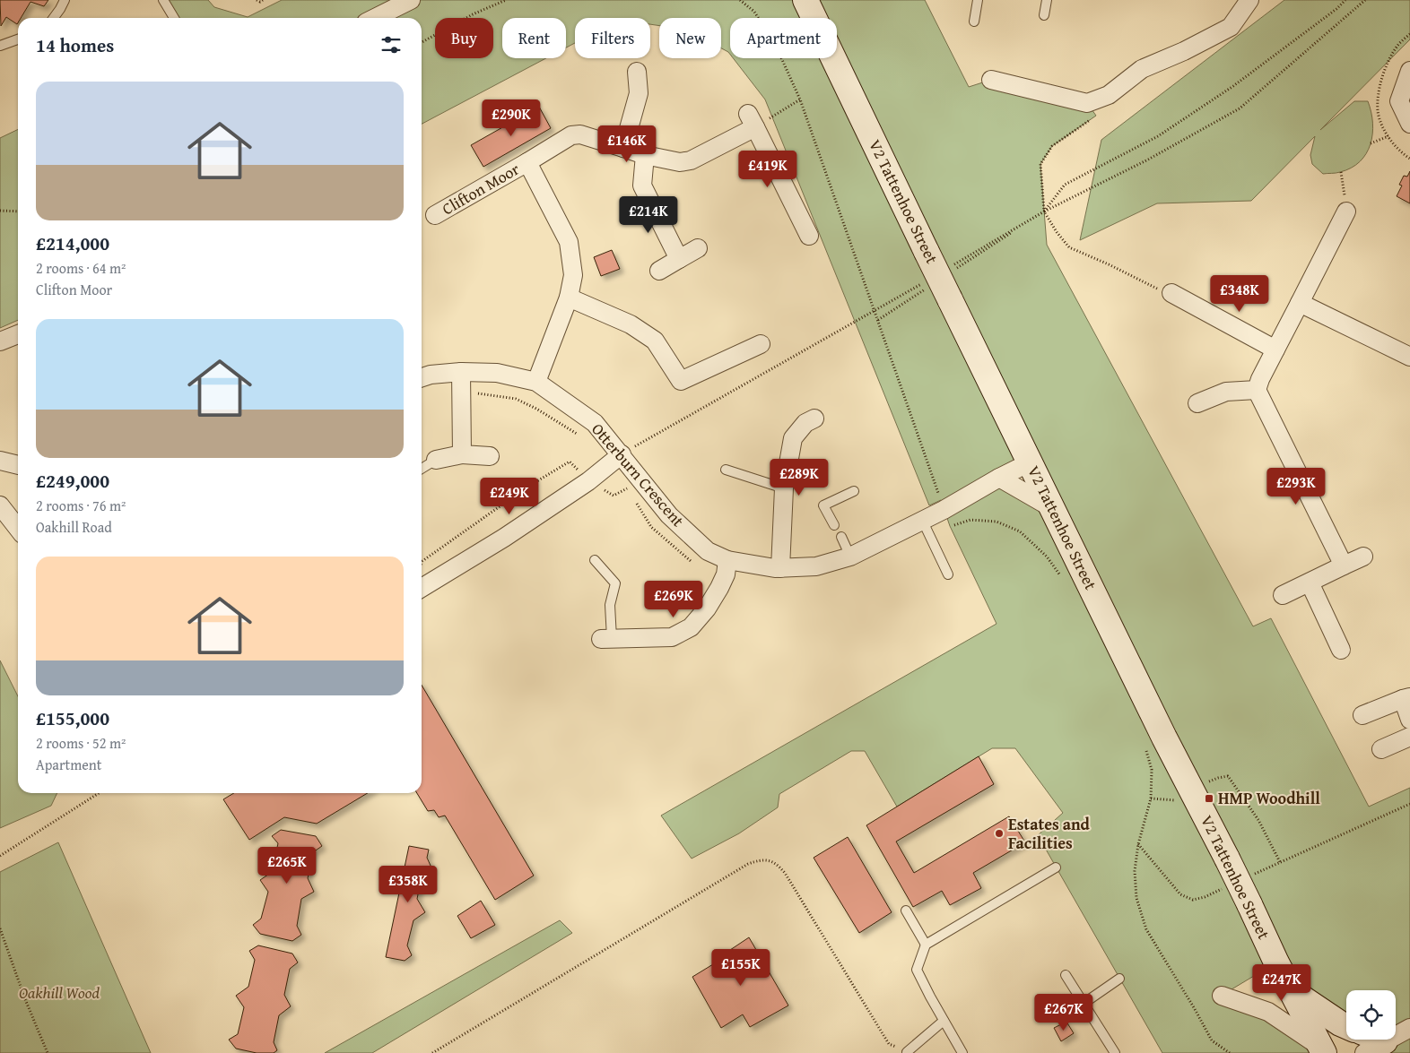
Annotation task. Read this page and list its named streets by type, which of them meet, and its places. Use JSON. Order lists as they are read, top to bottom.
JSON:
{
  "streets": {
    "street": ["Clifton Moor", "V2 Tattenhoe Street", "Otterburn Crescent"]
  },
  "crossings": [
    ["Clifton Moor", "Otterburn Crescent"],
    ["V2 Tattenhoe Street", "Otterburn Crescent"]
  ],
  "parks": ["Oakhill Wood"],
  "places": {
    "transit": ["HMP Woodhill"],
    "other": ["Estates and Facilities"]
  },
  "page": {
    "chip": [
      "Buy",
      "Rent",
      "Filters",
      "New",
      "Apartment"
    ],
    "heading": "14 homes",
    "list": [
      {
        "name": "£214,000",
        "note": "2 rooms · 64 m² · Clifton Moor"
      },
      {
        "name": "£249,000",
        "note": "2 rooms · 76 m² · Oakhill Road"
      },
      {
        "name": "£155,000",
        "note": "2 rooms · 52 m² · Apartment"
      }
    ],
    "price": [
      "£290K",
      "£146K",
      "£419K",
      "£214K",
      "£348K",
      "£289K",
      "£293K",
      "£249K",
      "£269K",
      "£265K",
      "£358K",
      "£155K",
      "£247K",
      "£267K"
    ]
  }
}
